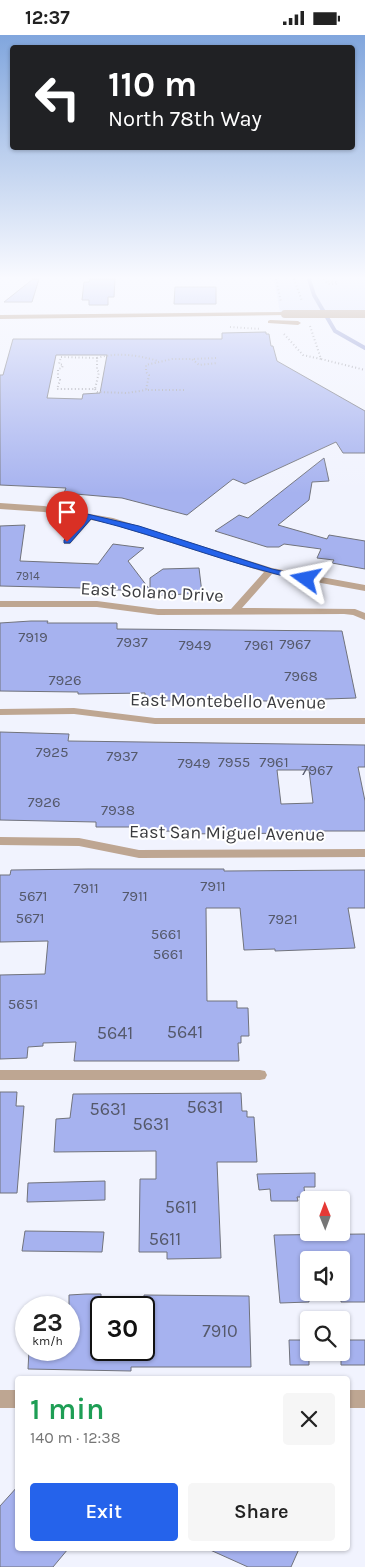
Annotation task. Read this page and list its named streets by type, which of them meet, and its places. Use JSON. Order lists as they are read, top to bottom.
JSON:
{
  "streets": {
    "street": ["East Solano Drive", "East Montebello Avenue", "East San Miguel Avenue"]
  },
  "house_numbers": [
    "7914",
    "7919",
    "7937",
    "7967",
    "7949",
    "7961",
    "7968",
    "7926",
    "7925",
    "7937",
    "7955",
    "7961",
    "7949",
    "7967",
    "7926",
    "7938",
    "7911",
    "7911",
    "5671",
    "7911",
    "5671",
    "7921",
    "5661",
    "5661",
    "5651",
    "5641",
    "5641",
    "5631",
    "5631",
    "5631",
    "5611",
    "5611",
    "7910"
  ],
  "north": "top",
  "page": {
    "status": "12:37",
    "turn": ["110 m", "North 78th Way"],
    "speed": "23 km/h",
    "limit": "30",
    "heading": ["1 min", "140 m · 12:38"],
    "buttons": ["Exit", "Share"]
  }
}
